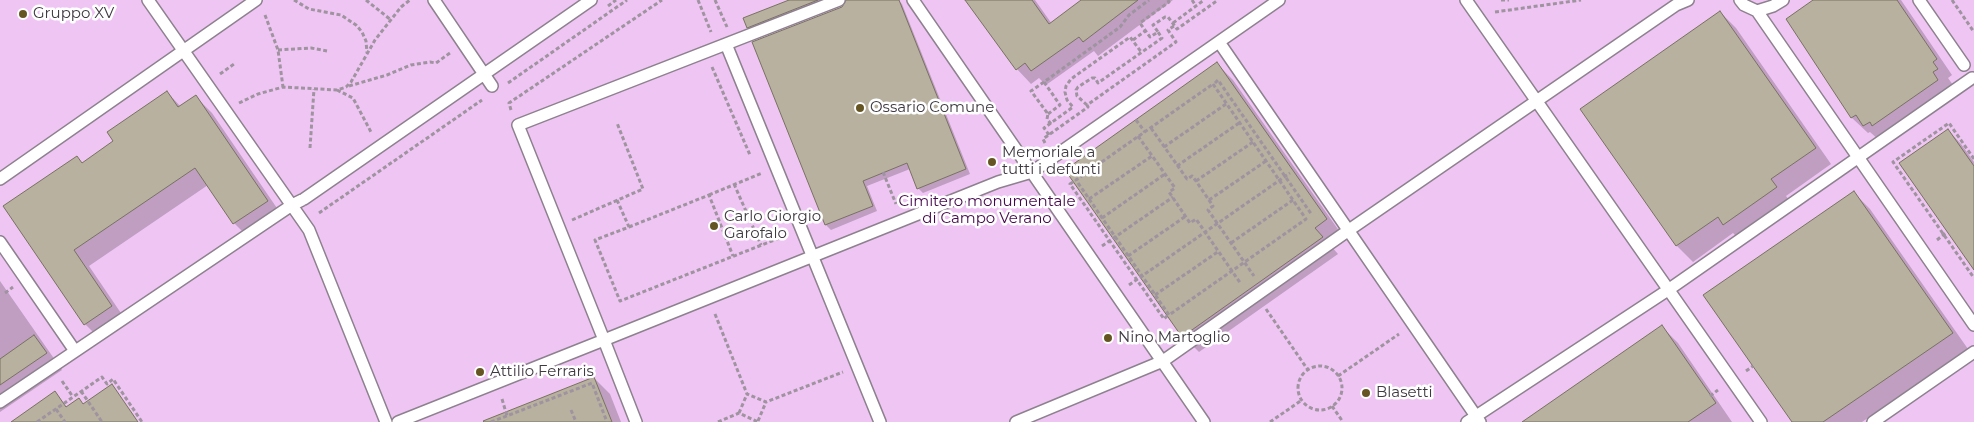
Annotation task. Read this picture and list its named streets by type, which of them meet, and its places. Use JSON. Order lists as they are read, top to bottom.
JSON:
{
  "parks": ["Cimitero monumentale di Campo Verano"],
  "places": [
    "Gruppo XV",
    "Ossario Comune",
    "Memoriale a tutti i defunti",
    "Carlo Giorgio Garofalo",
    "Nino Martoglio",
    "Attilio Ferraris",
    "Blasetti"
  ]
}
